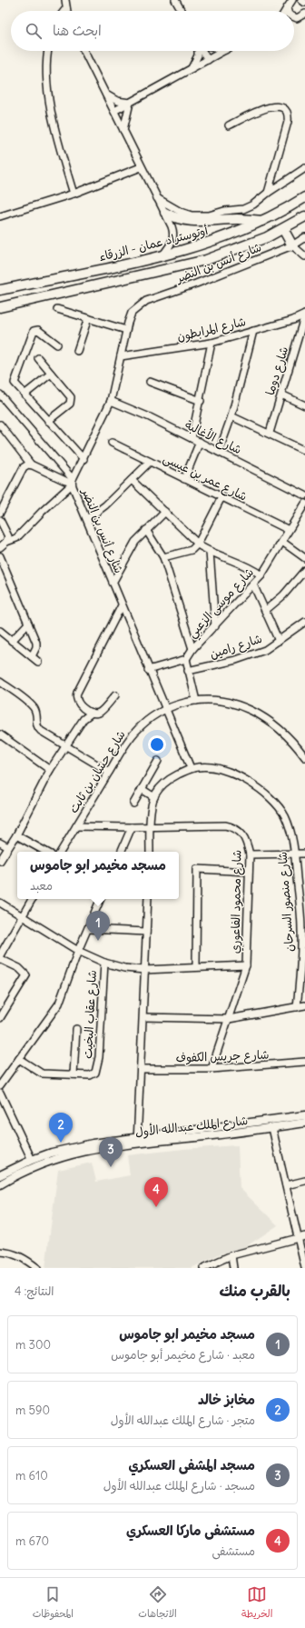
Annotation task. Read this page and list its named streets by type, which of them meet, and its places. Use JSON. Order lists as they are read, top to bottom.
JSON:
{
  "streets": {
    "highway": ["أوتوستراد عمان - الزرقاء"],
    "main road": ["شارع الملك عبدالله الأول"],
    "street": [
      "شارع أنس بن النضر",
      "شارع المرابطون",
      "شارع دوما",
      "شارع الأغالبة",
      "شارع عمر بن عيسى",
      "شارع موسى الزعبي",
      "شارع رامين",
      "شارع حسّان بن ثابت",
      "شارع محمود الفاعوري",
      "شارع منصور السرحان",
      "شارع عقاب البخيت",
      "شارع جريس الكفوف"
    ]
  },
  "crossings": [
    ["شارع أنس بن النضر", "شارع المرابطون"],
    ["شارع أنس بن النضر", "شارع الأغالبة"],
    ["شارع أنس بن النضر", "شارع حسّان بن ثابت"],
    ["شارع أنس بن النضر", "شارع منصور السرحان"],
    ["شارع المرابطون", "شارع دوما"],
    ["شارع عمر بن عيسى", "شارع موسى الزعبي"],
    ["شارع حسّان بن ثابت", "شارع محمود الفاعوري"],
    ["شارع محمود الفاعوري", "شارع جريس الكفوف"]
  ],
  "page": {
    "search": "ابحث هنا",
    "popup": ["مسجد مخيمر ابو جاموس", "معبد"],
    "pins": [
      "1",
      "2",
      "3",
      "4"
    ],
    "heading": ["بالقرب منك", "النتائج: 4"],
    "list": [
      {
        "mark": "1",
        "name": "مسجد مخيمر ابو جاموس",
        "note": "معبد · شارع مخيمر أبو جاموس",
        "value": "300 m"
      },
      {
        "mark": "2",
        "name": "مخابز خالد",
        "note": "متجر · شارع الملك عبدالله الأول",
        "value": "590 m"
      },
      {
        "mark": "3",
        "name": "مسجد المشفى العسكري",
        "note": "مسجد · شارع الملك عبدالله الأول",
        "value": "610 m"
      },
      {
        "mark": "4",
        "name": "مستشفى ماركا العسكري",
        "note": "مستشفى",
        "value": "670 m"
      }
    ],
    "nav": ["الخريطة", "الاتجاهات", "المحفوظات"]
  }
}
